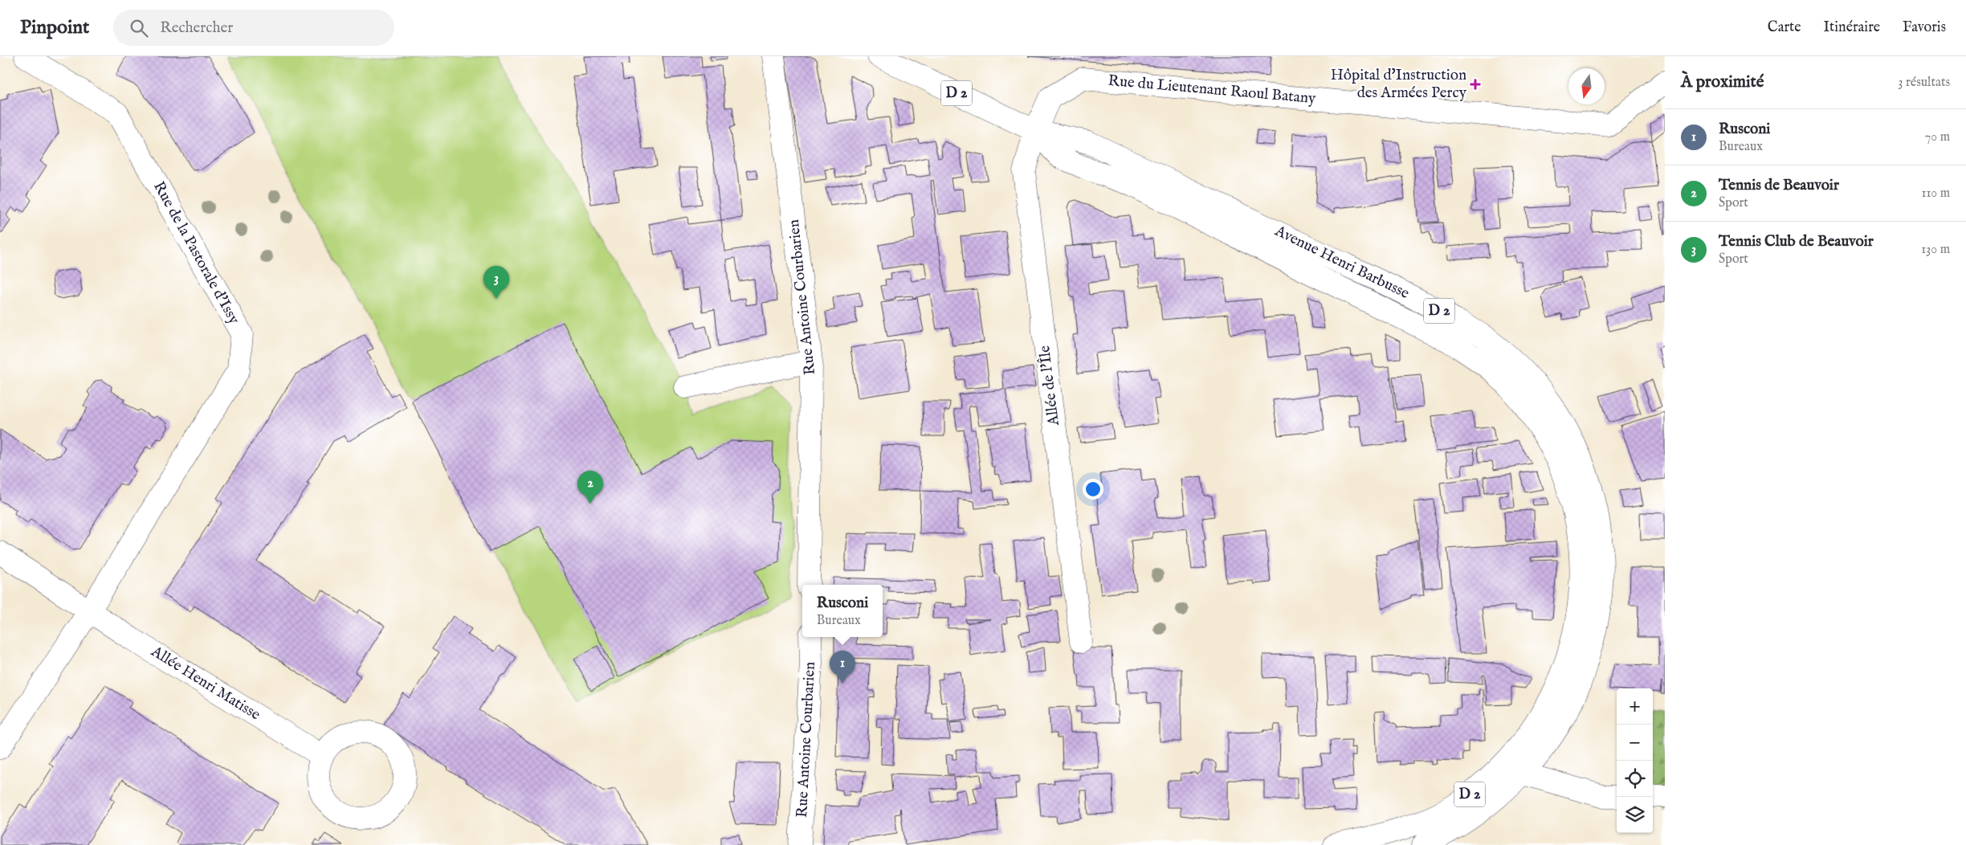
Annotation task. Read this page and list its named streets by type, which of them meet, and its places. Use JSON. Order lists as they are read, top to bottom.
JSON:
{
  "streets": {
    "street": [
      "Rue du Lieutenant Raoul Batany",
      "D 2",
      "Rue de la Pastorale d'Issy",
      "Avenue Henri Barbusse",
      "Rue Antoine Courbarien",
      "Allée de l'Île",
      "Allée Henri Matisse"
    ]
  },
  "crossings": [
    ["Rue du Lieutenant Raoul Batany", "Avenue Henri Barbusse"],
    ["Rue du Lieutenant Raoul Batany", "Allée de l'Île"],
    ["D 2", "Avenue Henri Barbusse"],
    ["Rue de la Pastorale d'Issy", "Allée Henri Matisse"],
    ["Avenue Henri Barbusse", "Allée de l'Île"]
  ],
  "places": {
    "health": ["Hôpital d'Instruction des Armées Percy"]
  },
  "north": "bottom",
  "page": {
    "header": "Pinpoint",
    "search": "Rechercher",
    "nav": ["Carte", "Itinéraire", "Favoris"],
    "heading": ["À proximité", "3 résultats"],
    "list": [
      {
        "mark": "1",
        "name": "Rusconi",
        "note": "Bureaux",
        "value": "70 m"
      },
      {
        "mark": "2",
        "name": "Tennis de Beauvoir",
        "note": "Sport",
        "value": "110 m"
      },
      {
        "mark": "3",
        "name": "Tennis Club de Beauvoir",
        "note": "Sport",
        "value": "130 m"
      }
    ],
    "pins": ["3", "2", "1"],
    "popup": ["Rusconi", "Bureaux"],
    "map_buttons": ["+", "−"]
  }
}
